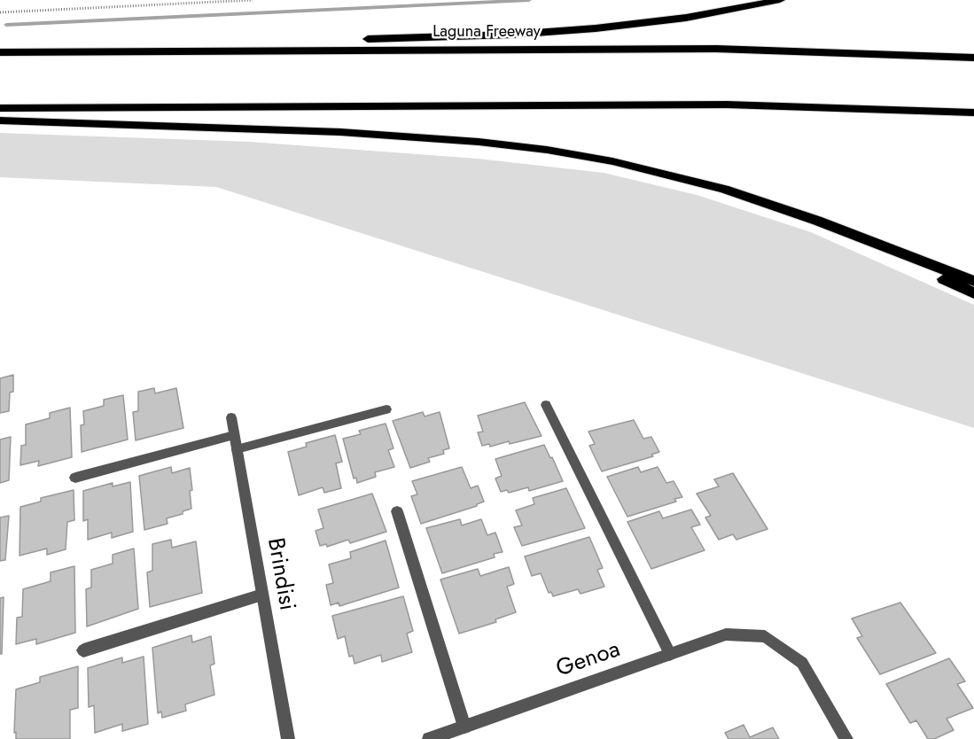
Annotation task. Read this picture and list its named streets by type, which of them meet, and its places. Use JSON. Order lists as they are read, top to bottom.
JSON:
{
  "streets": {
    "highway": ["Laguna Freeway"],
    "street": ["Brindisi", "Genoa"]
  }
}
